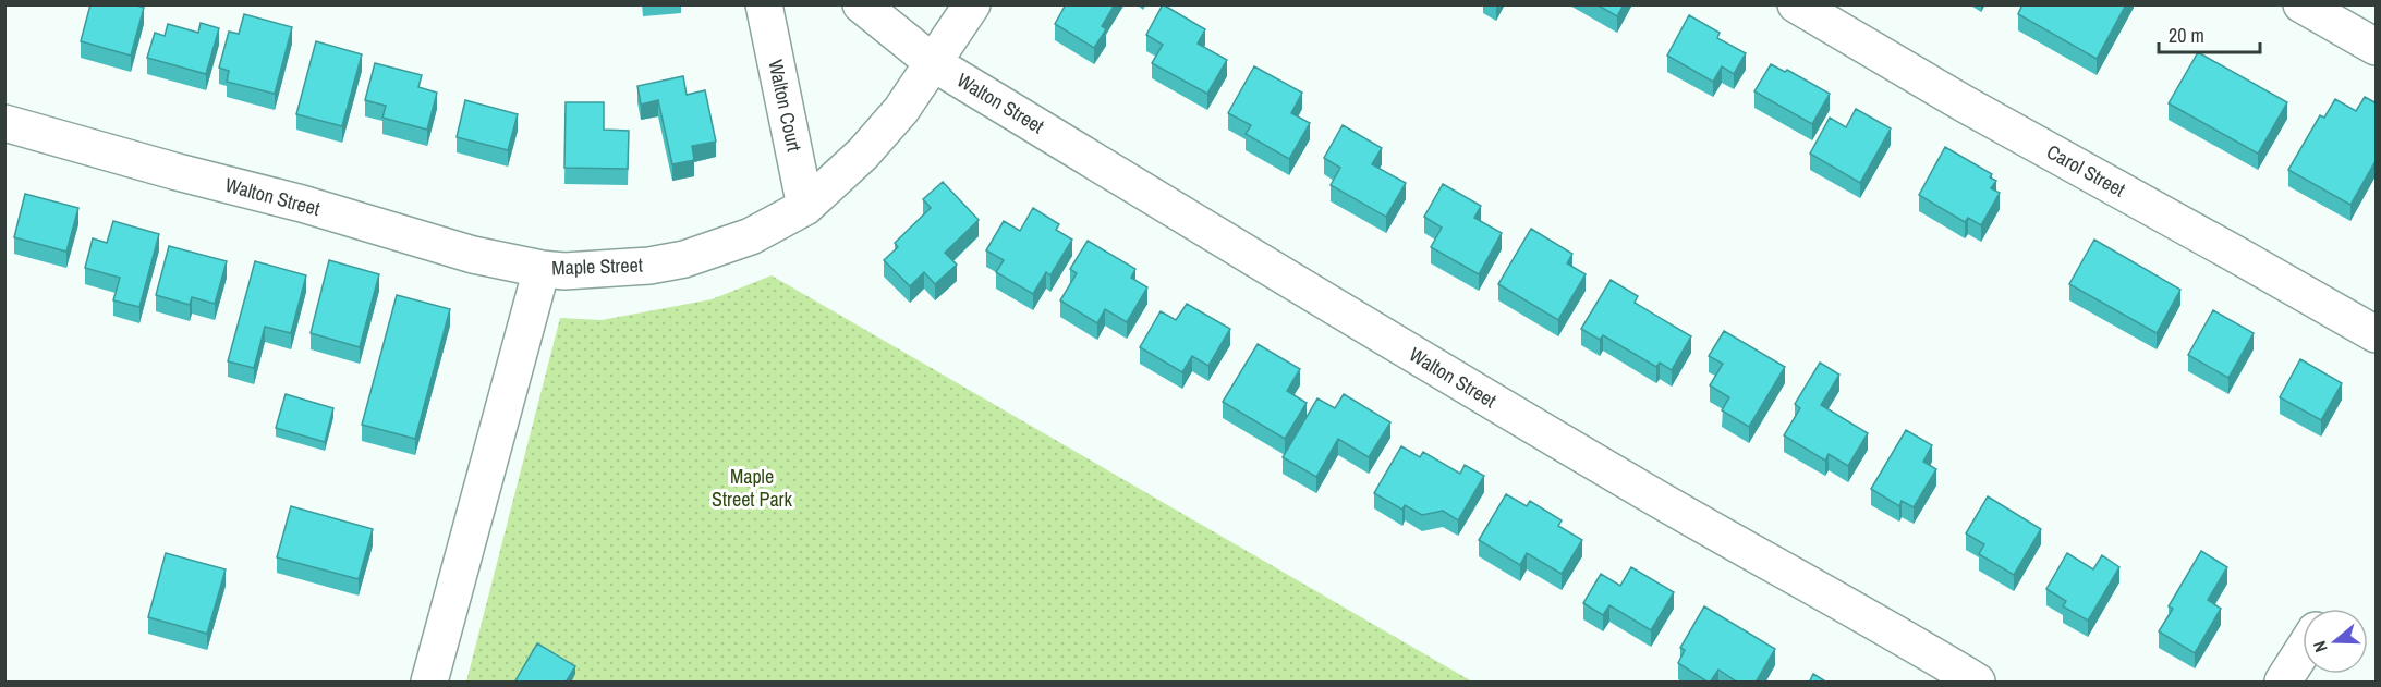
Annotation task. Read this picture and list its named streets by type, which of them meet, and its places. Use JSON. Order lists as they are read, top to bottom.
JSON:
{
  "streets": {
    "street": [
      "Walton Street",
      "Walton Court",
      "Carol Street",
      "Maple Street"
    ]
  },
  "crossings": [
    ["Walton Street", "Maple Street"],
    ["Walton Court", "Maple Street"]
  ],
  "parks": ["Maple Street Park"],
  "scale_bar": "20 m",
  "north": "left"
}
